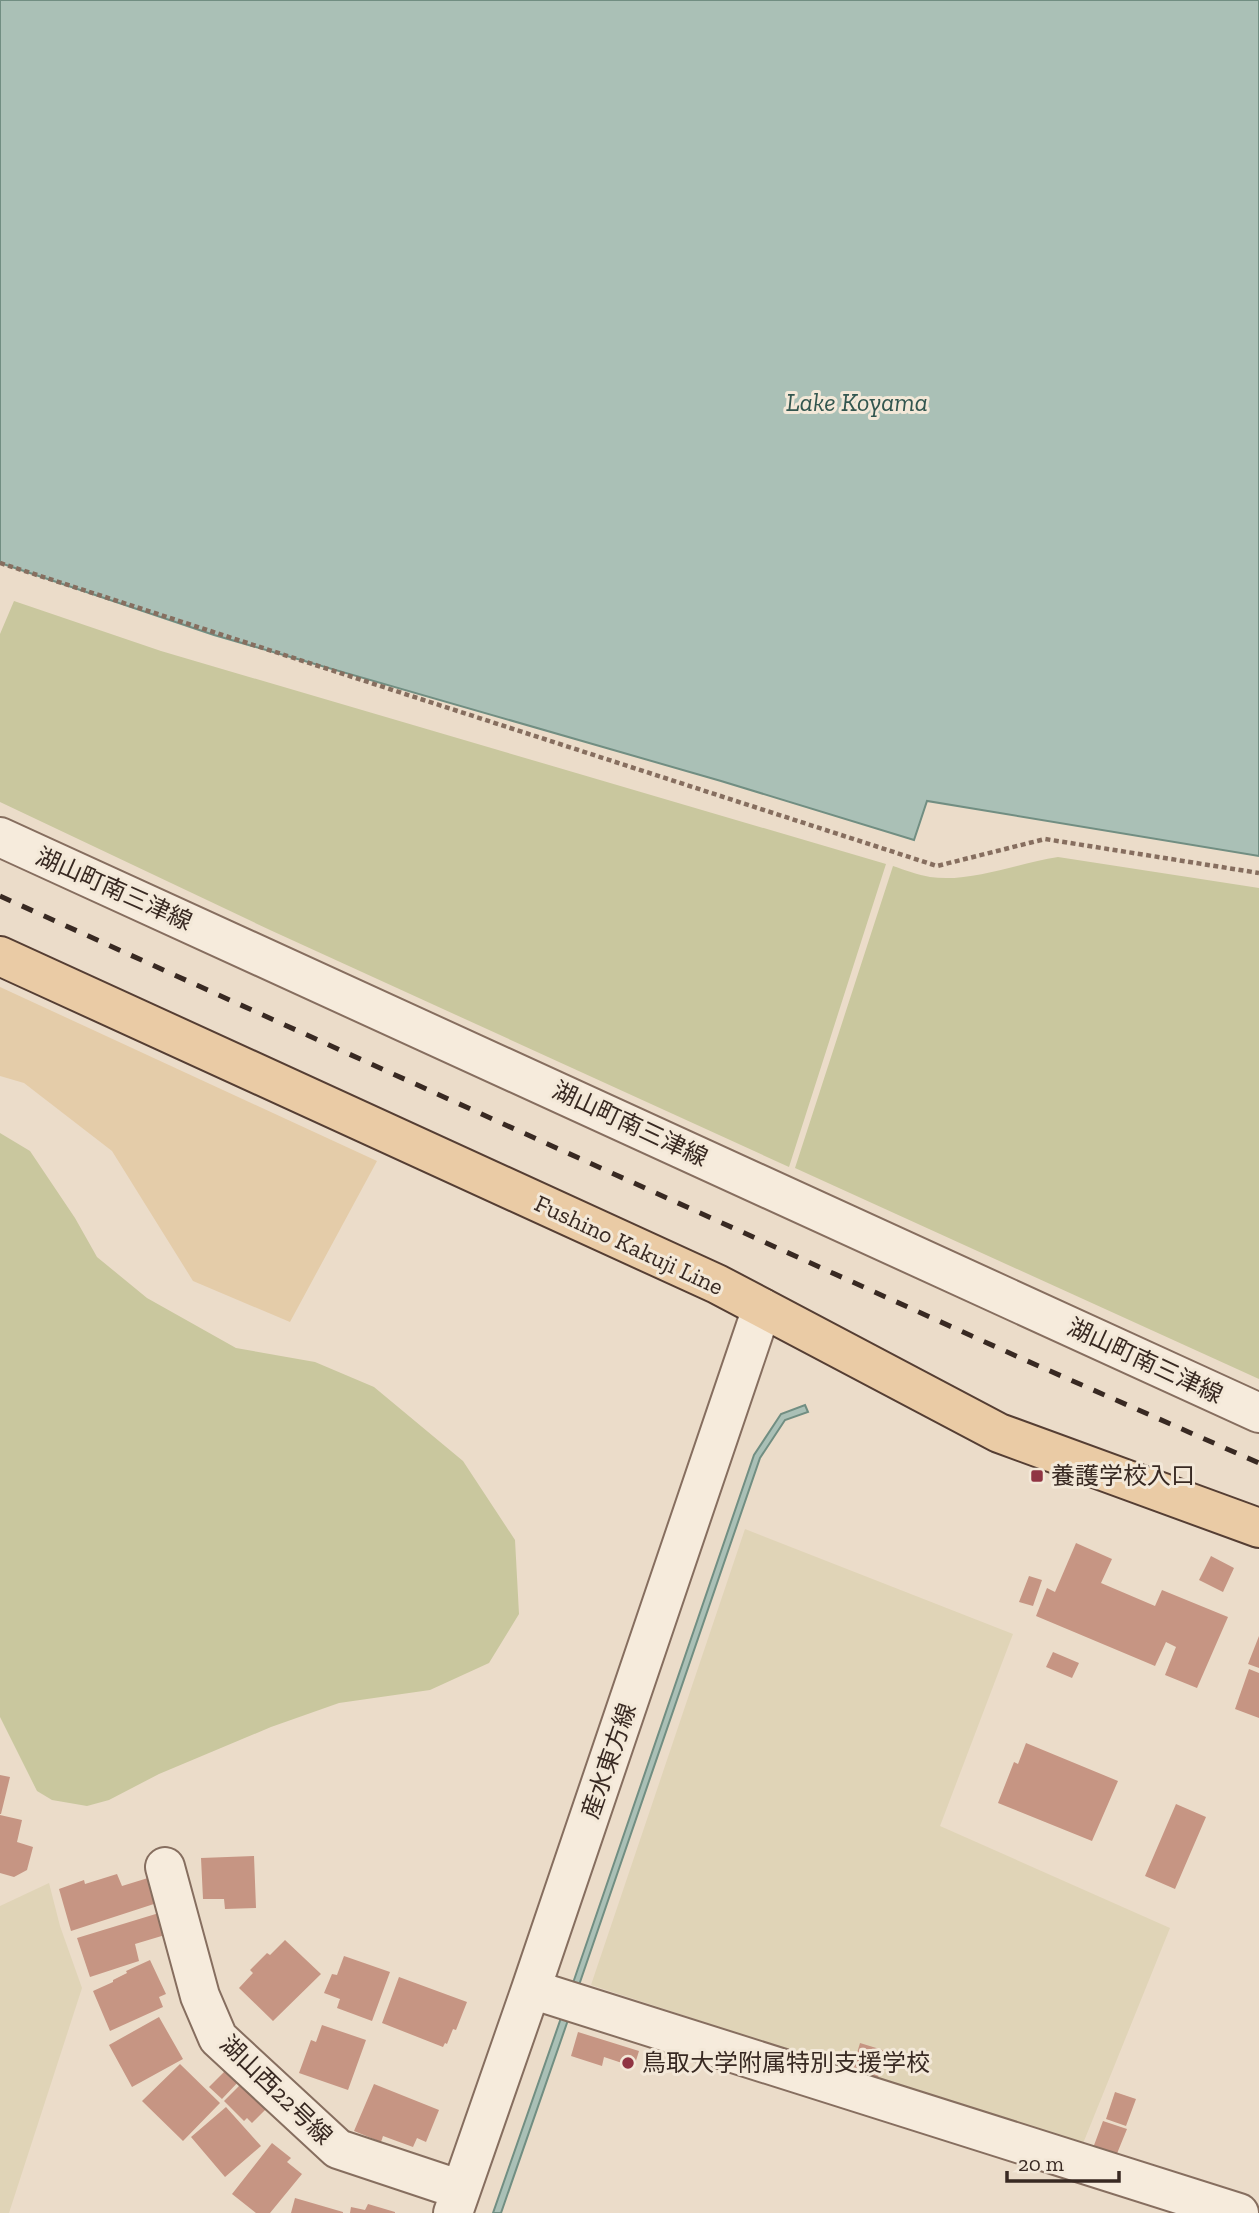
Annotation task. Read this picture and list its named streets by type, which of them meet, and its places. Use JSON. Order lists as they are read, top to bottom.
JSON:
{
  "streets": {
    "main road": ["Fushino Kakuji Line"],
    "street": ["湖山町南三津線", "産水東方線", "湖山西22号線"]
  },
  "crossings": [
    ["Fushino Kakuji Line", "産水東方線"],
    ["産水東方線", "湖山西22号線"]
  ],
  "water": ["Lake Koyama"],
  "places": {
    "transit": ["養護学校入口"],
    "other": ["鳥取大学附属特別支援学校"]
  },
  "scale_bar": "20 m"
}
